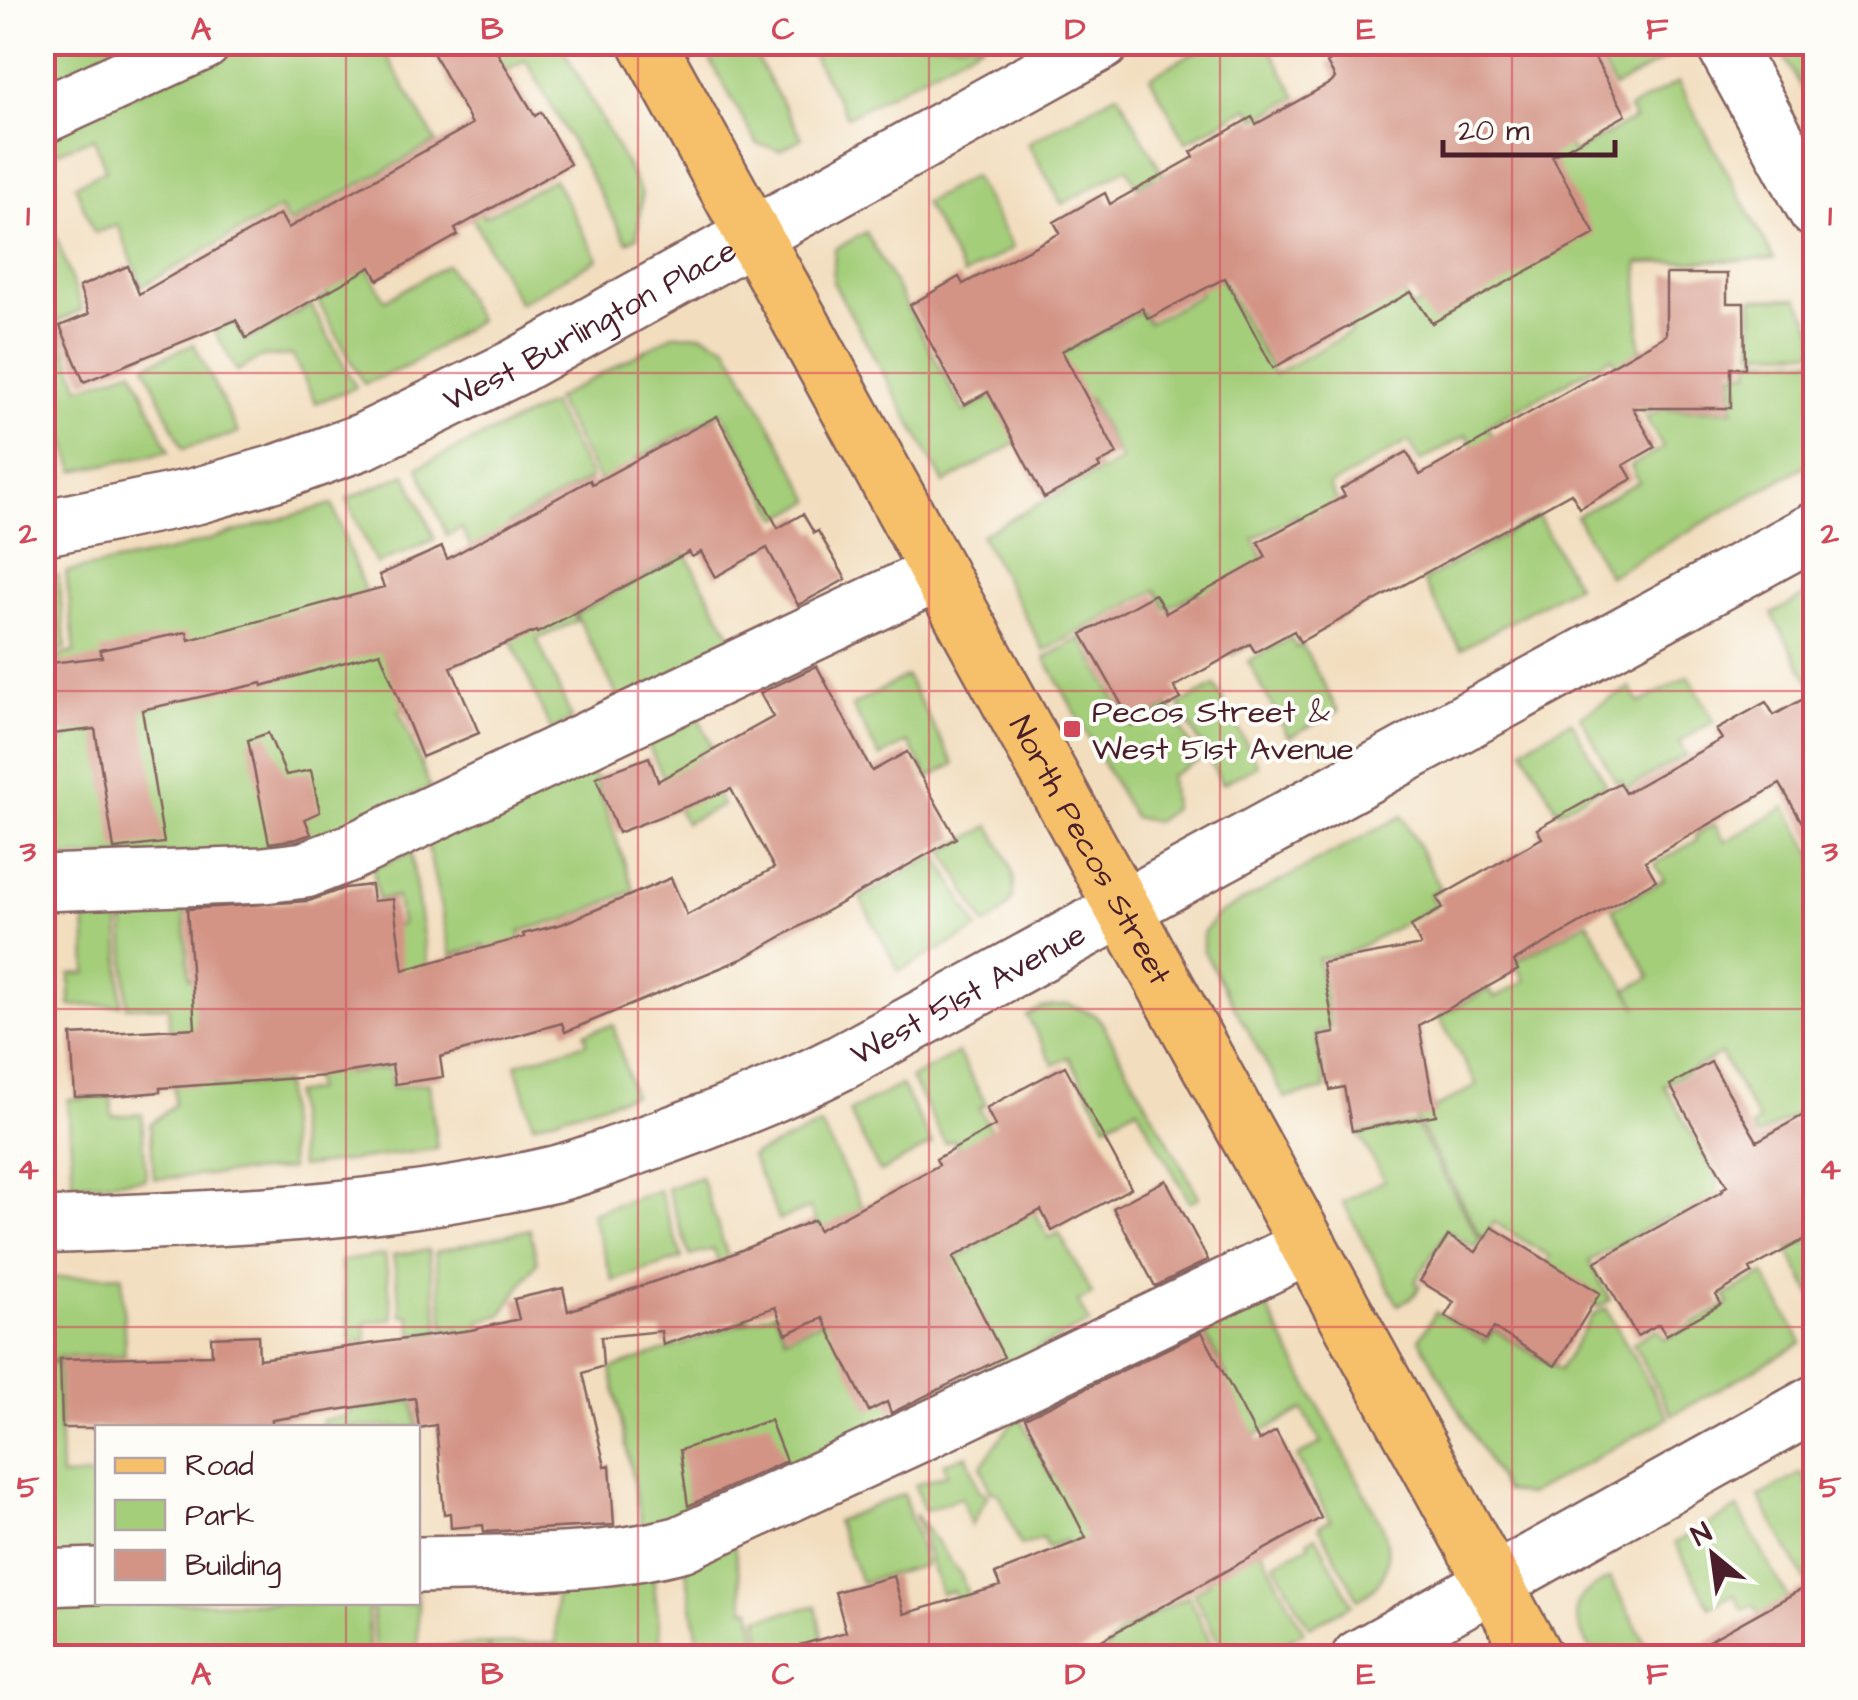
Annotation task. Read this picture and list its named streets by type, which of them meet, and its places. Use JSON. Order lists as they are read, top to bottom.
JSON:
{
  "streets": {
    "main road": ["North Pecos Street"],
    "street": ["West Burlington Place", "West 51st Avenue"]
  },
  "crossings": [
    ["West Burlington Place", "North Pecos Street"],
    ["North Pecos Street", "West 51st Avenue"]
  ],
  "places": {
    "transit": ["Pecos Street & West 51st Avenue"]
  },
  "legend": ["Road", "Park", "Building"],
  "scale_bar": "20 m",
  "north": "top left",
  "grid": {
    "columns": [
      "A",
      "B",
      "C",
      "D",
      "E",
      "F"
    ],
    "rows": [
      "1",
      "2",
      "3",
      "4",
      "5"
    ]
  }
}
